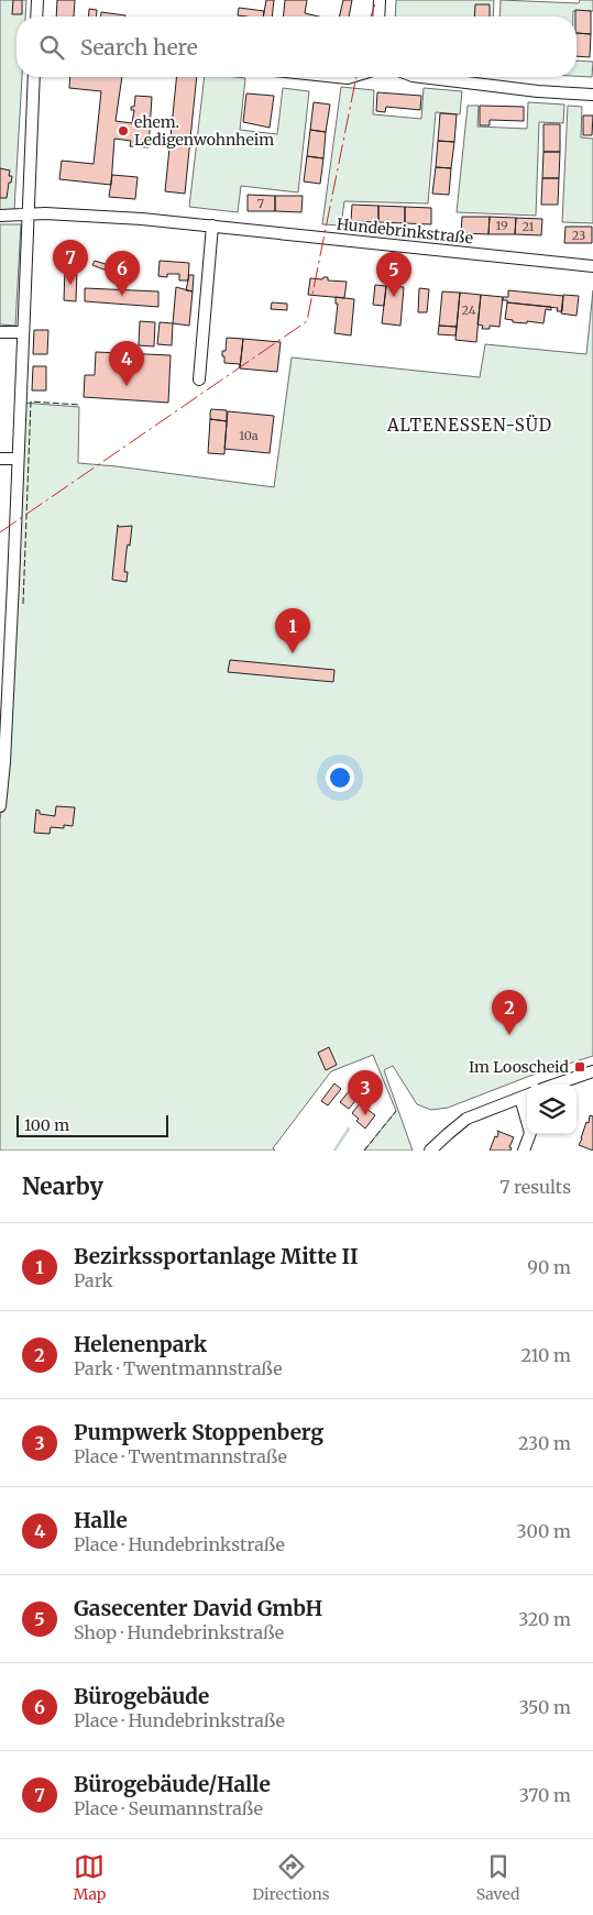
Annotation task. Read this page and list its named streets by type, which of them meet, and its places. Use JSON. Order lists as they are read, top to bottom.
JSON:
{
  "streets": {
    "street": ["Hundebrinkstraße"]
  },
  "districts": ["ALTENESSEN-SÜD"],
  "places": {
    "other": ["ehem. Ledigenwohnheim"],
    "transit": ["Im Looscheid"]
  },
  "house_numbers": [
    "7",
    "19",
    "21",
    "23",
    "24",
    "10a"
  ],
  "scale_bar": "100 m",
  "page": {
    "search": "Search here",
    "pins": [
      "7",
      "6",
      "5",
      "4",
      "1",
      "2",
      "3"
    ],
    "scale": "100 m",
    "heading": ["Nearby", "7 results"],
    "list": [
      {
        "mark": "1",
        "name": "Bezirkssportanlage Mitte II",
        "note": "Park",
        "value": "90 m"
      },
      {
        "mark": "2",
        "name": "Helenenpark",
        "note": "Park · Twentmannstraße",
        "value": "210 m"
      },
      {
        "mark": "3",
        "name": "Pumpwerk Stoppenberg",
        "note": "Place · Twentmannstraße",
        "value": "230 m"
      },
      {
        "mark": "4",
        "name": "Halle",
        "note": "Place · Hundebrinkstraße",
        "value": "300 m"
      },
      {
        "mark": "5",
        "name": "Gasecenter David GmbH",
        "note": "Shop · Hundebrinkstraße",
        "value": "320 m"
      },
      {
        "mark": "6",
        "name": "Bürogebäude",
        "note": "Place · Hundebrinkstraße",
        "value": "350 m"
      },
      {
        "mark": "7",
        "name": "Bürogebäude/Halle",
        "note": "Place · Seumannstraße",
        "value": "370 m"
      }
    ],
    "nav": ["Map", "Directions", "Saved"]
  }
}
